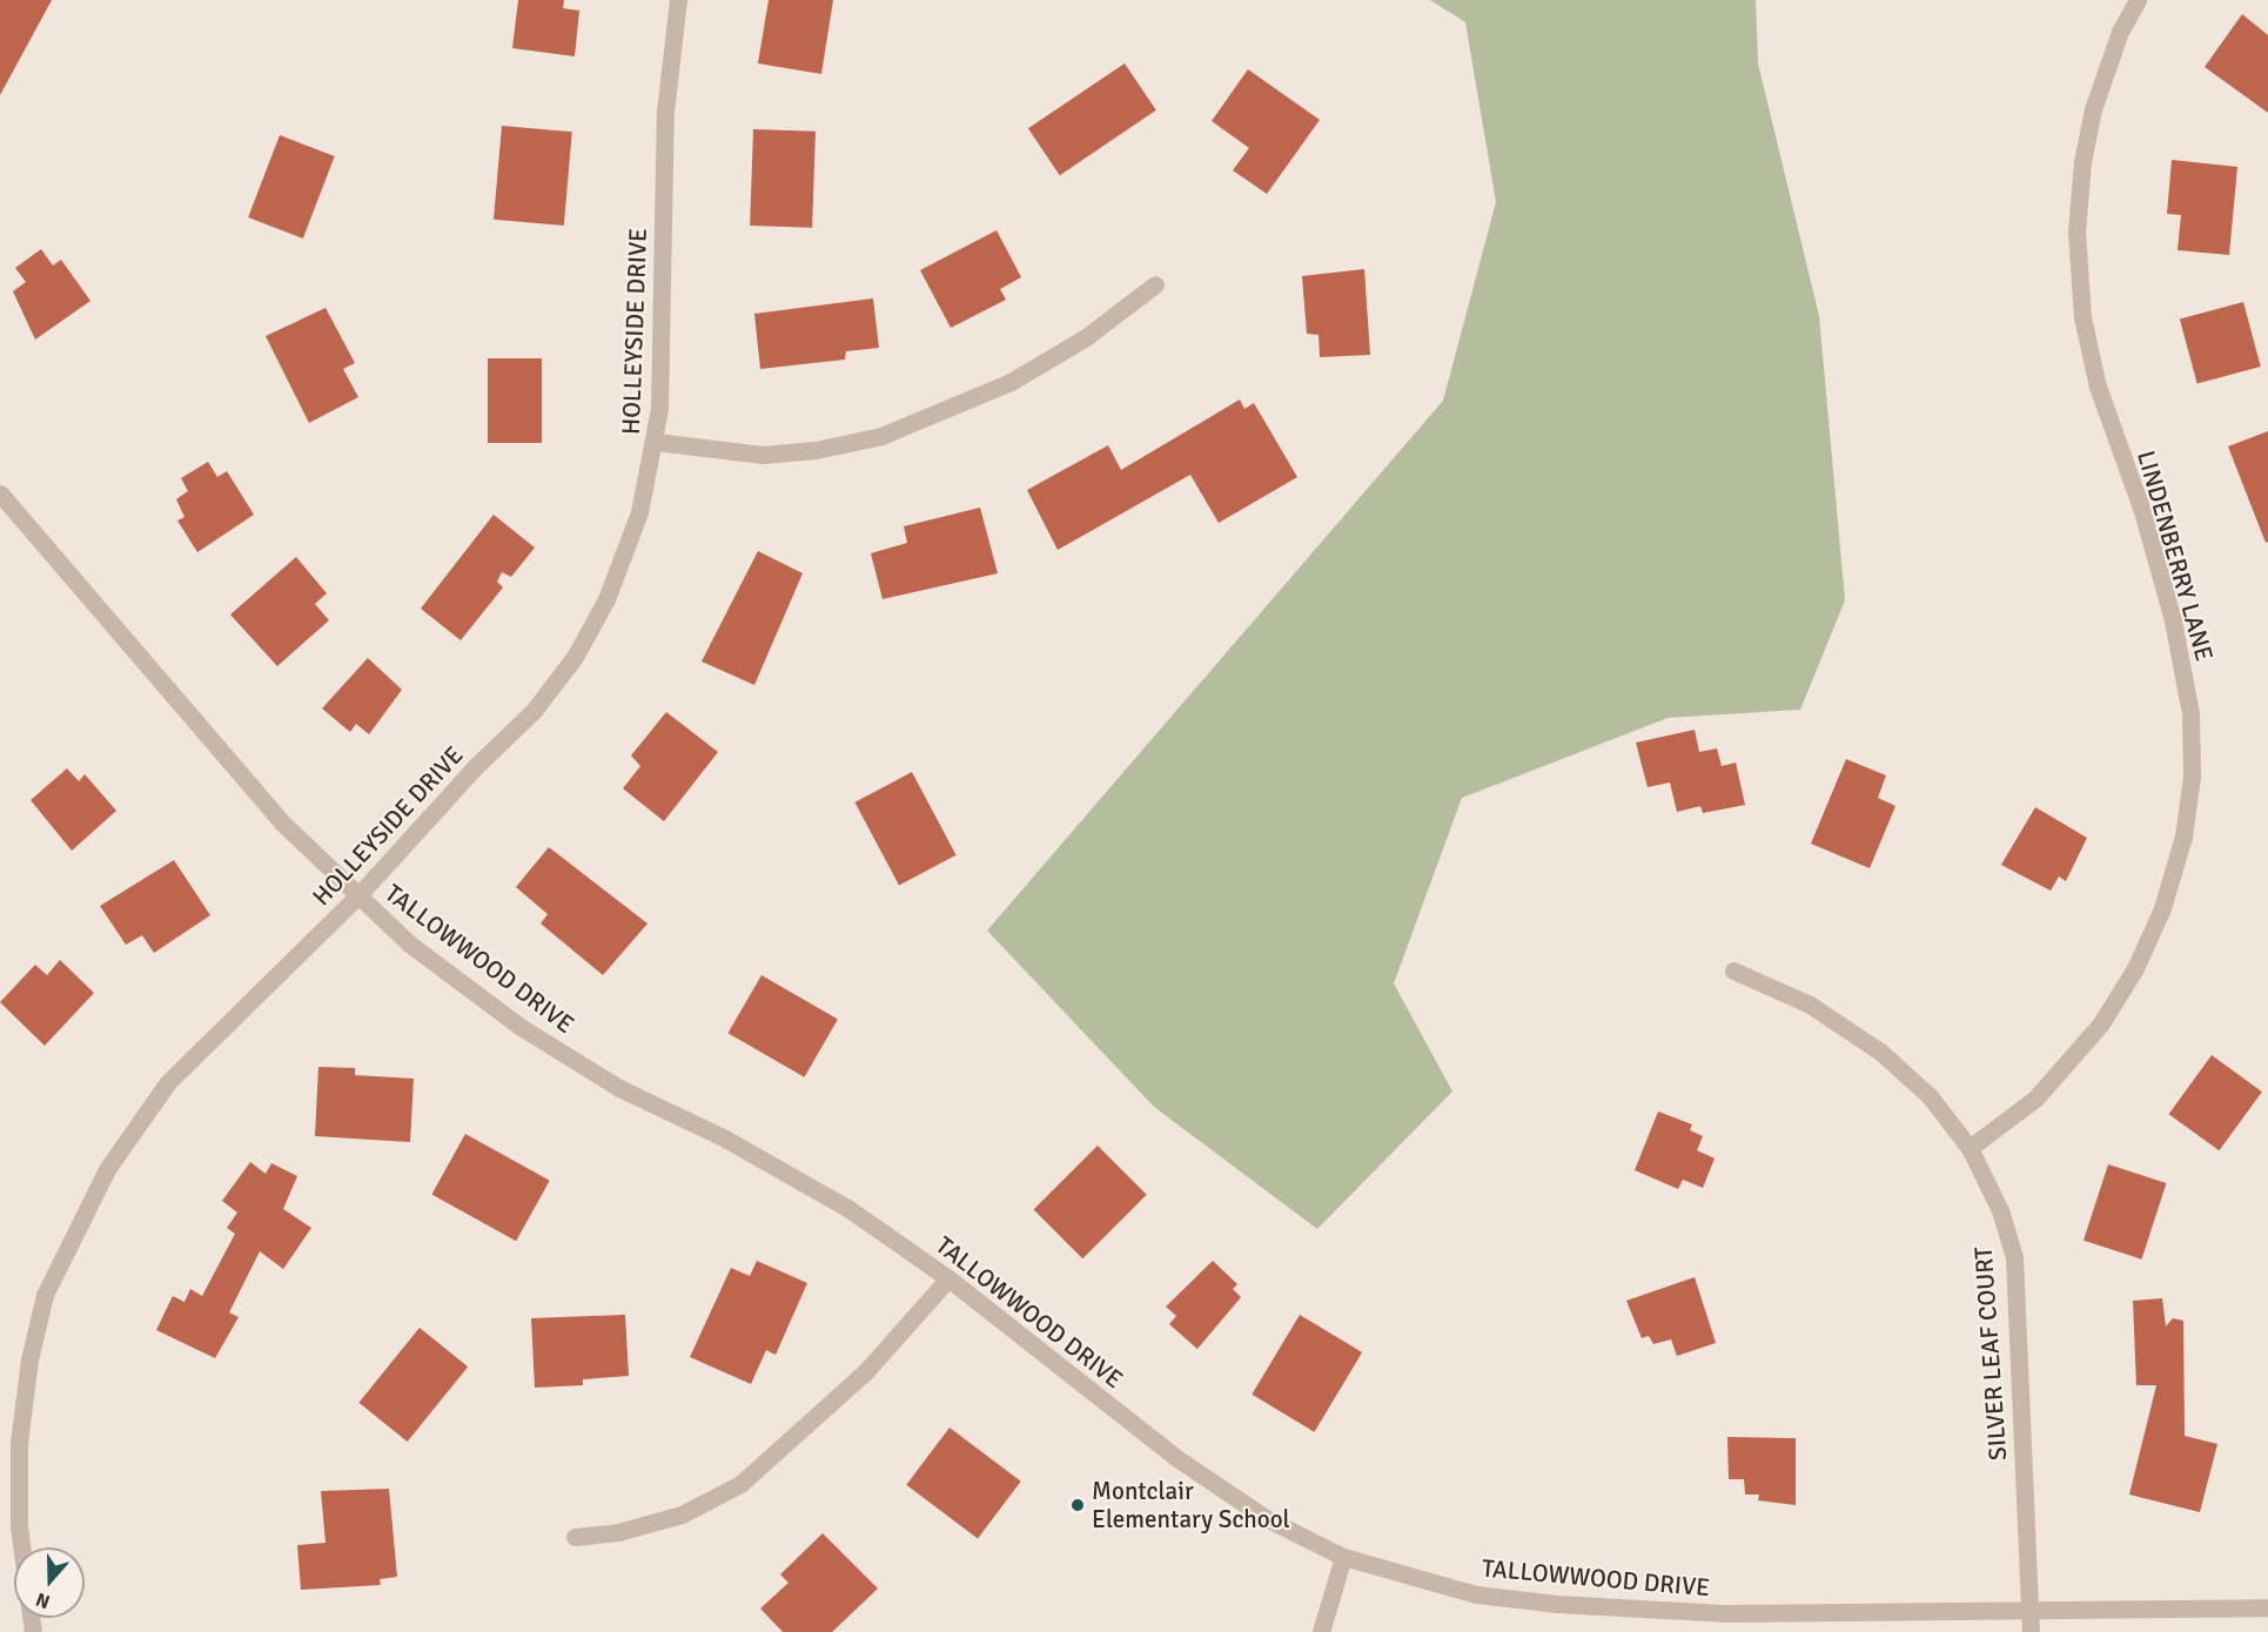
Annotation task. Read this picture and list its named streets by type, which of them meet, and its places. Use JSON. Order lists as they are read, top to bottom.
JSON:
{
  "streets": {
    "street": [
      "HOLLEYSIDE DRIVE",
      "LINDENBERRY LANE",
      "TALLOWWOOD DRIVE",
      "SILVER LEAF COURT"
    ]
  },
  "crossings": [
    ["HOLLEYSIDE DRIVE", "TALLOWWOOD DRIVE"],
    ["LINDENBERRY LANE", "SILVER LEAF COURT"],
    ["TALLOWWOOD DRIVE", "SILVER LEAF COURT"]
  ],
  "places": ["Montclair Elementary School"],
  "north": "bottom"
}
